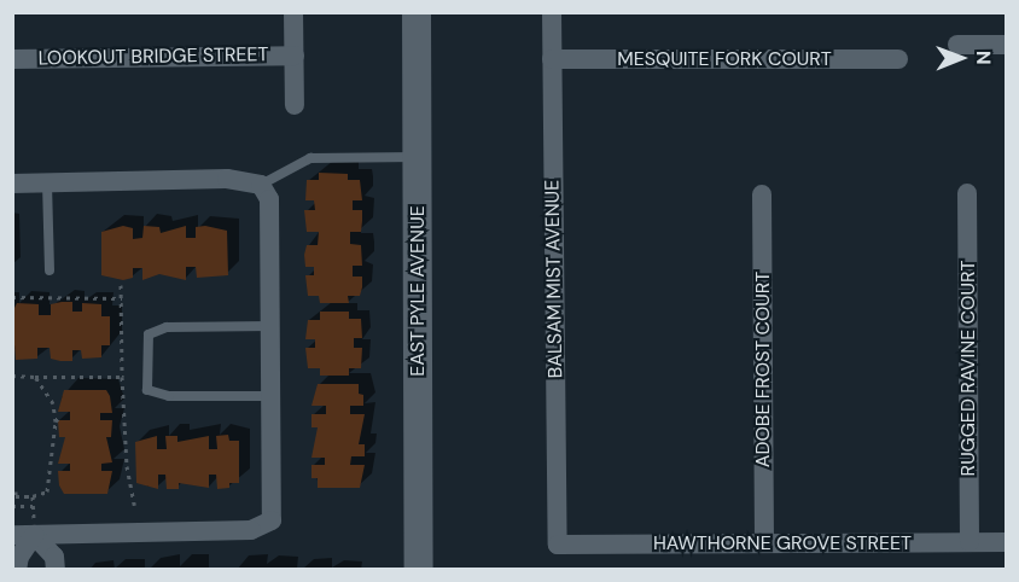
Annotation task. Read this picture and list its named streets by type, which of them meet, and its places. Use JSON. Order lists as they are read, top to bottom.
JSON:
{
  "streets": {
    "street": [
      "LOOKOUT BRIDGE STREET",
      "MESQUITE FORK COURT",
      "BALSAM MIST AVENUE",
      "EAST PYLE AVENUE",
      "RUGGED RAVINE COURT",
      "ADOBE FROST COURT",
      "HAWTHORNE GROVE STREET"
    ]
  },
  "crossings": [
    ["MESQUITE FORK COURT", "BALSAM MIST AVENUE"],
    ["BALSAM MIST AVENUE", "HAWTHORNE GROVE STREET"],
    ["RUGGED RAVINE COURT", "HAWTHORNE GROVE STREET"],
    ["ADOBE FROST COURT", "HAWTHORNE GROVE STREET"]
  ],
  "north": "right"
}
